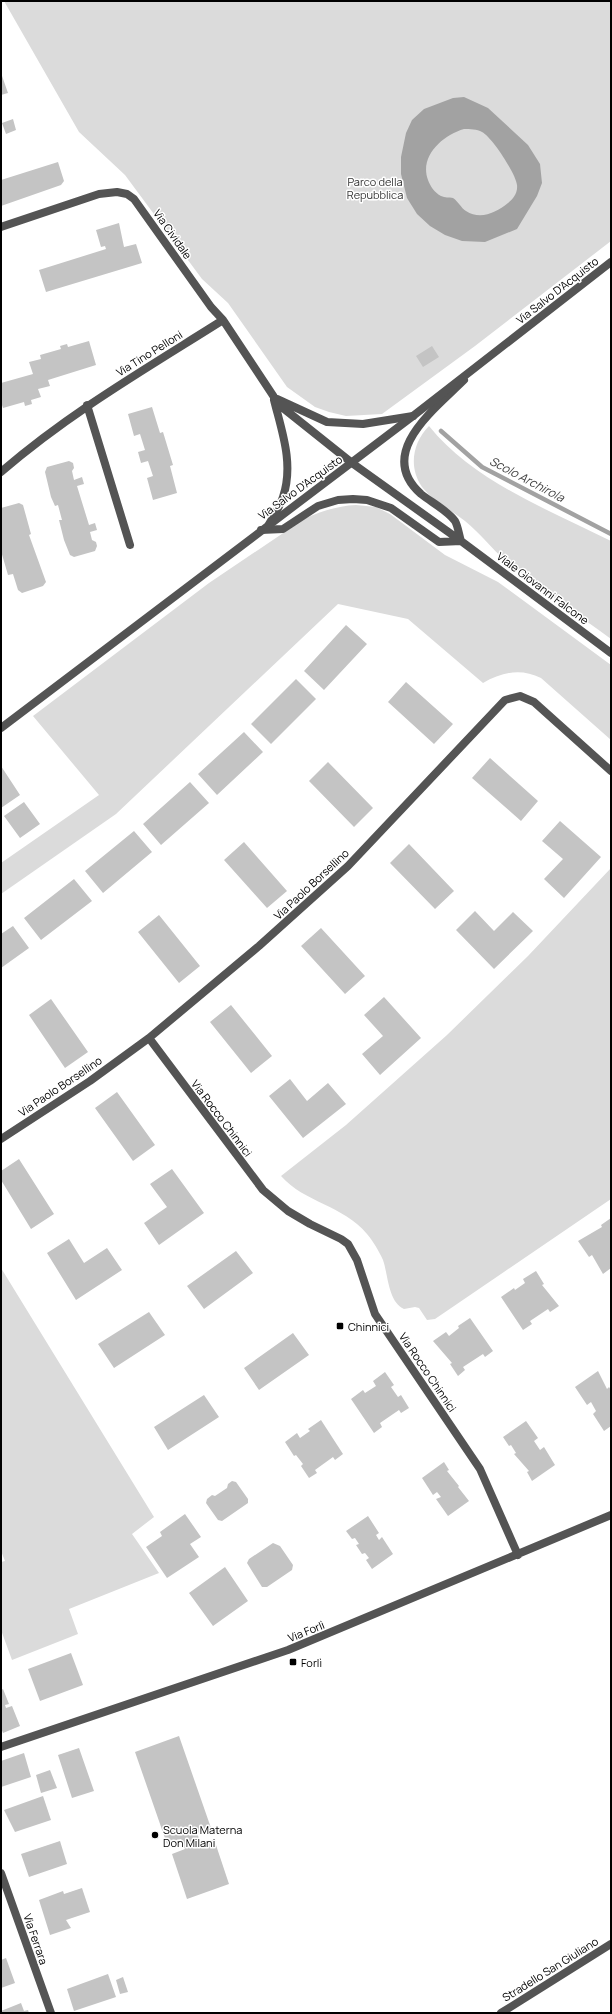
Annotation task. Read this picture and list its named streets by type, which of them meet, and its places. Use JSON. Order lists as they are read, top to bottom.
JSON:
{
  "streets": {
    "street": [
      "Via Cividale",
      "Via Salvo D'Acquisto",
      "Via Tino Pelloni",
      "Viale Giovanni Falcone",
      "Via Paolo Borsellino",
      "Via Rocco Chinnici",
      "Via Forlì",
      "Via Ferrara",
      "Stradello San Giuliano"
    ]
  },
  "crossings": [
    ["Via Cividale", "Via Salvo D'Acquisto"],
    ["Via Cividale", "Via Tino Pelloni"],
    ["Via Cividale", "Viale Giovanni Falcone"],
    ["Via Salvo D'Acquisto", "Viale Giovanni Falcone"],
    ["Via Paolo Borsellino", "Via Rocco Chinnici"],
    ["Via Rocco Chinnici", "Via Forlì"]
  ],
  "water": ["Scolo Archirola"],
  "parks": ["Parco della Repubblica"],
  "places": {
    "transit": ["Chinnici", "Forlì"],
    "other": ["Scuola Materna Don Milani"]
  }
}
